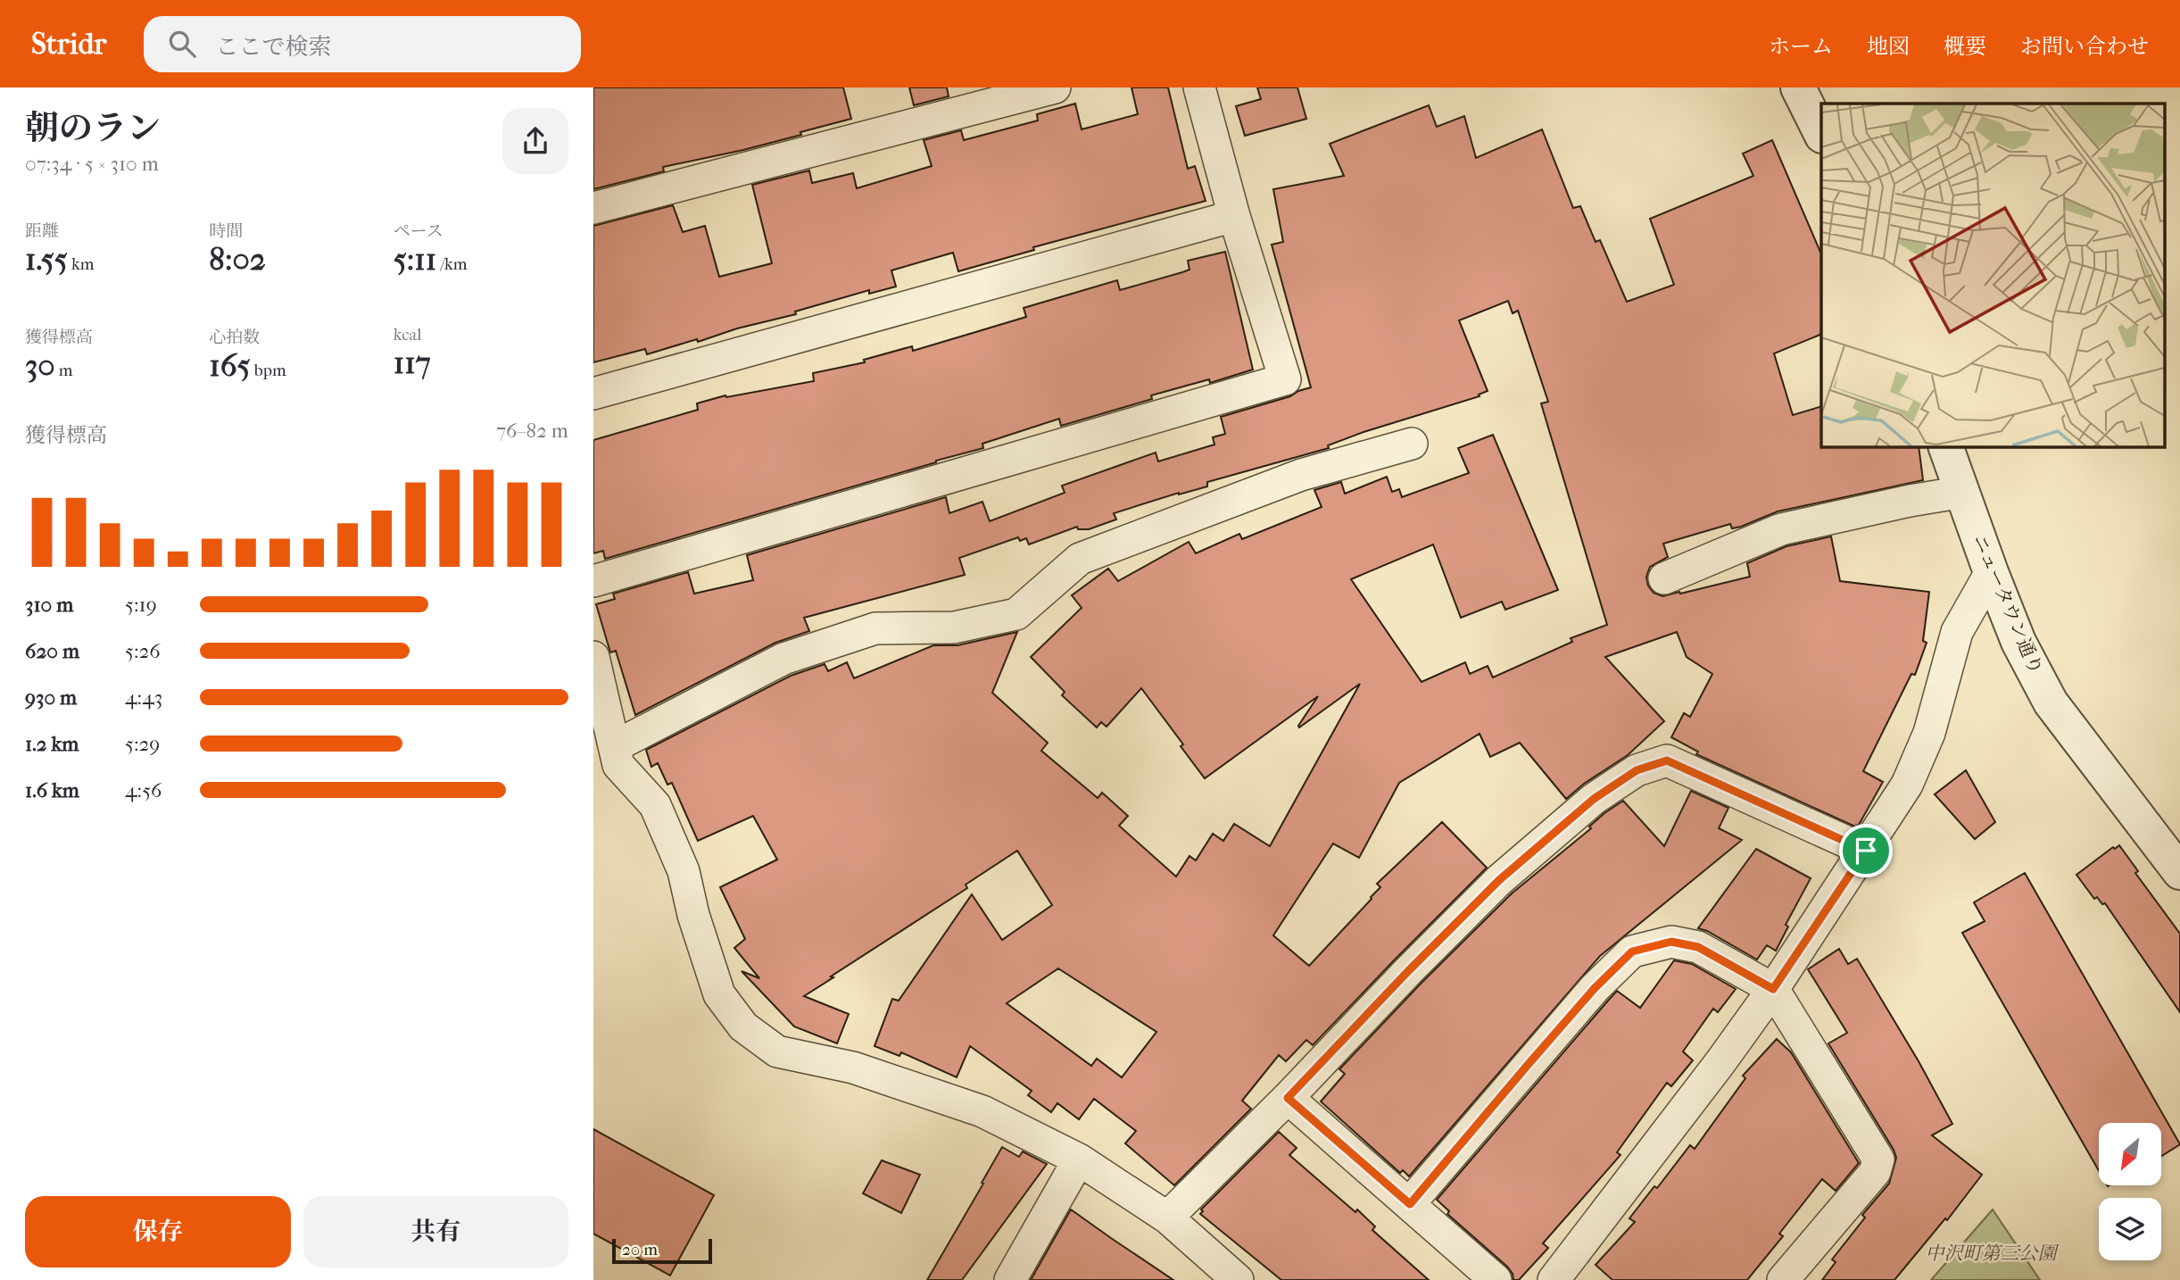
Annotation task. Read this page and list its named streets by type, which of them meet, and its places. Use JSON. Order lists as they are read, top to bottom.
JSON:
{
  "streets": {
    "street": ["ニュータウン通り"]
  },
  "parks": ["中沢町第三公園"],
  "scale_bar": "20 m",
  "north": "bottom left",
  "page": {
    "header": "Stridr",
    "search": "ここで検索",
    "nav": [
      "ホーム",
      "地図",
      "概要",
      "お問い合わせ"
    ],
    "heading": ["朝のラン", "07:34 · 5 × 310 m"],
    "stats": [
      ["距離", "1.55 km"],
      ["時間", "8:02"],
      ["ペース", "5:11 /km"],
      ["獲得標高", "30 m"],
      ["心拍数", "165 bpm"],
      ["kcal", "117"]
    ],
    "chart": ["獲得標高", "76–82 m"],
    "list": [
      {
        "name": "310 m",
        "note": "5:19"
      },
      {
        "name": "620 m",
        "note": "5:26"
      },
      {
        "name": "930 m",
        "note": "4:43"
      },
      {
        "name": "1.2 km",
        "note": "5:29"
      },
      {
        "name": "1.6 km",
        "note": "4:56"
      }
    ],
    "buttons": ["保存", "共有"],
    "scale": "20 m"
  }
}
